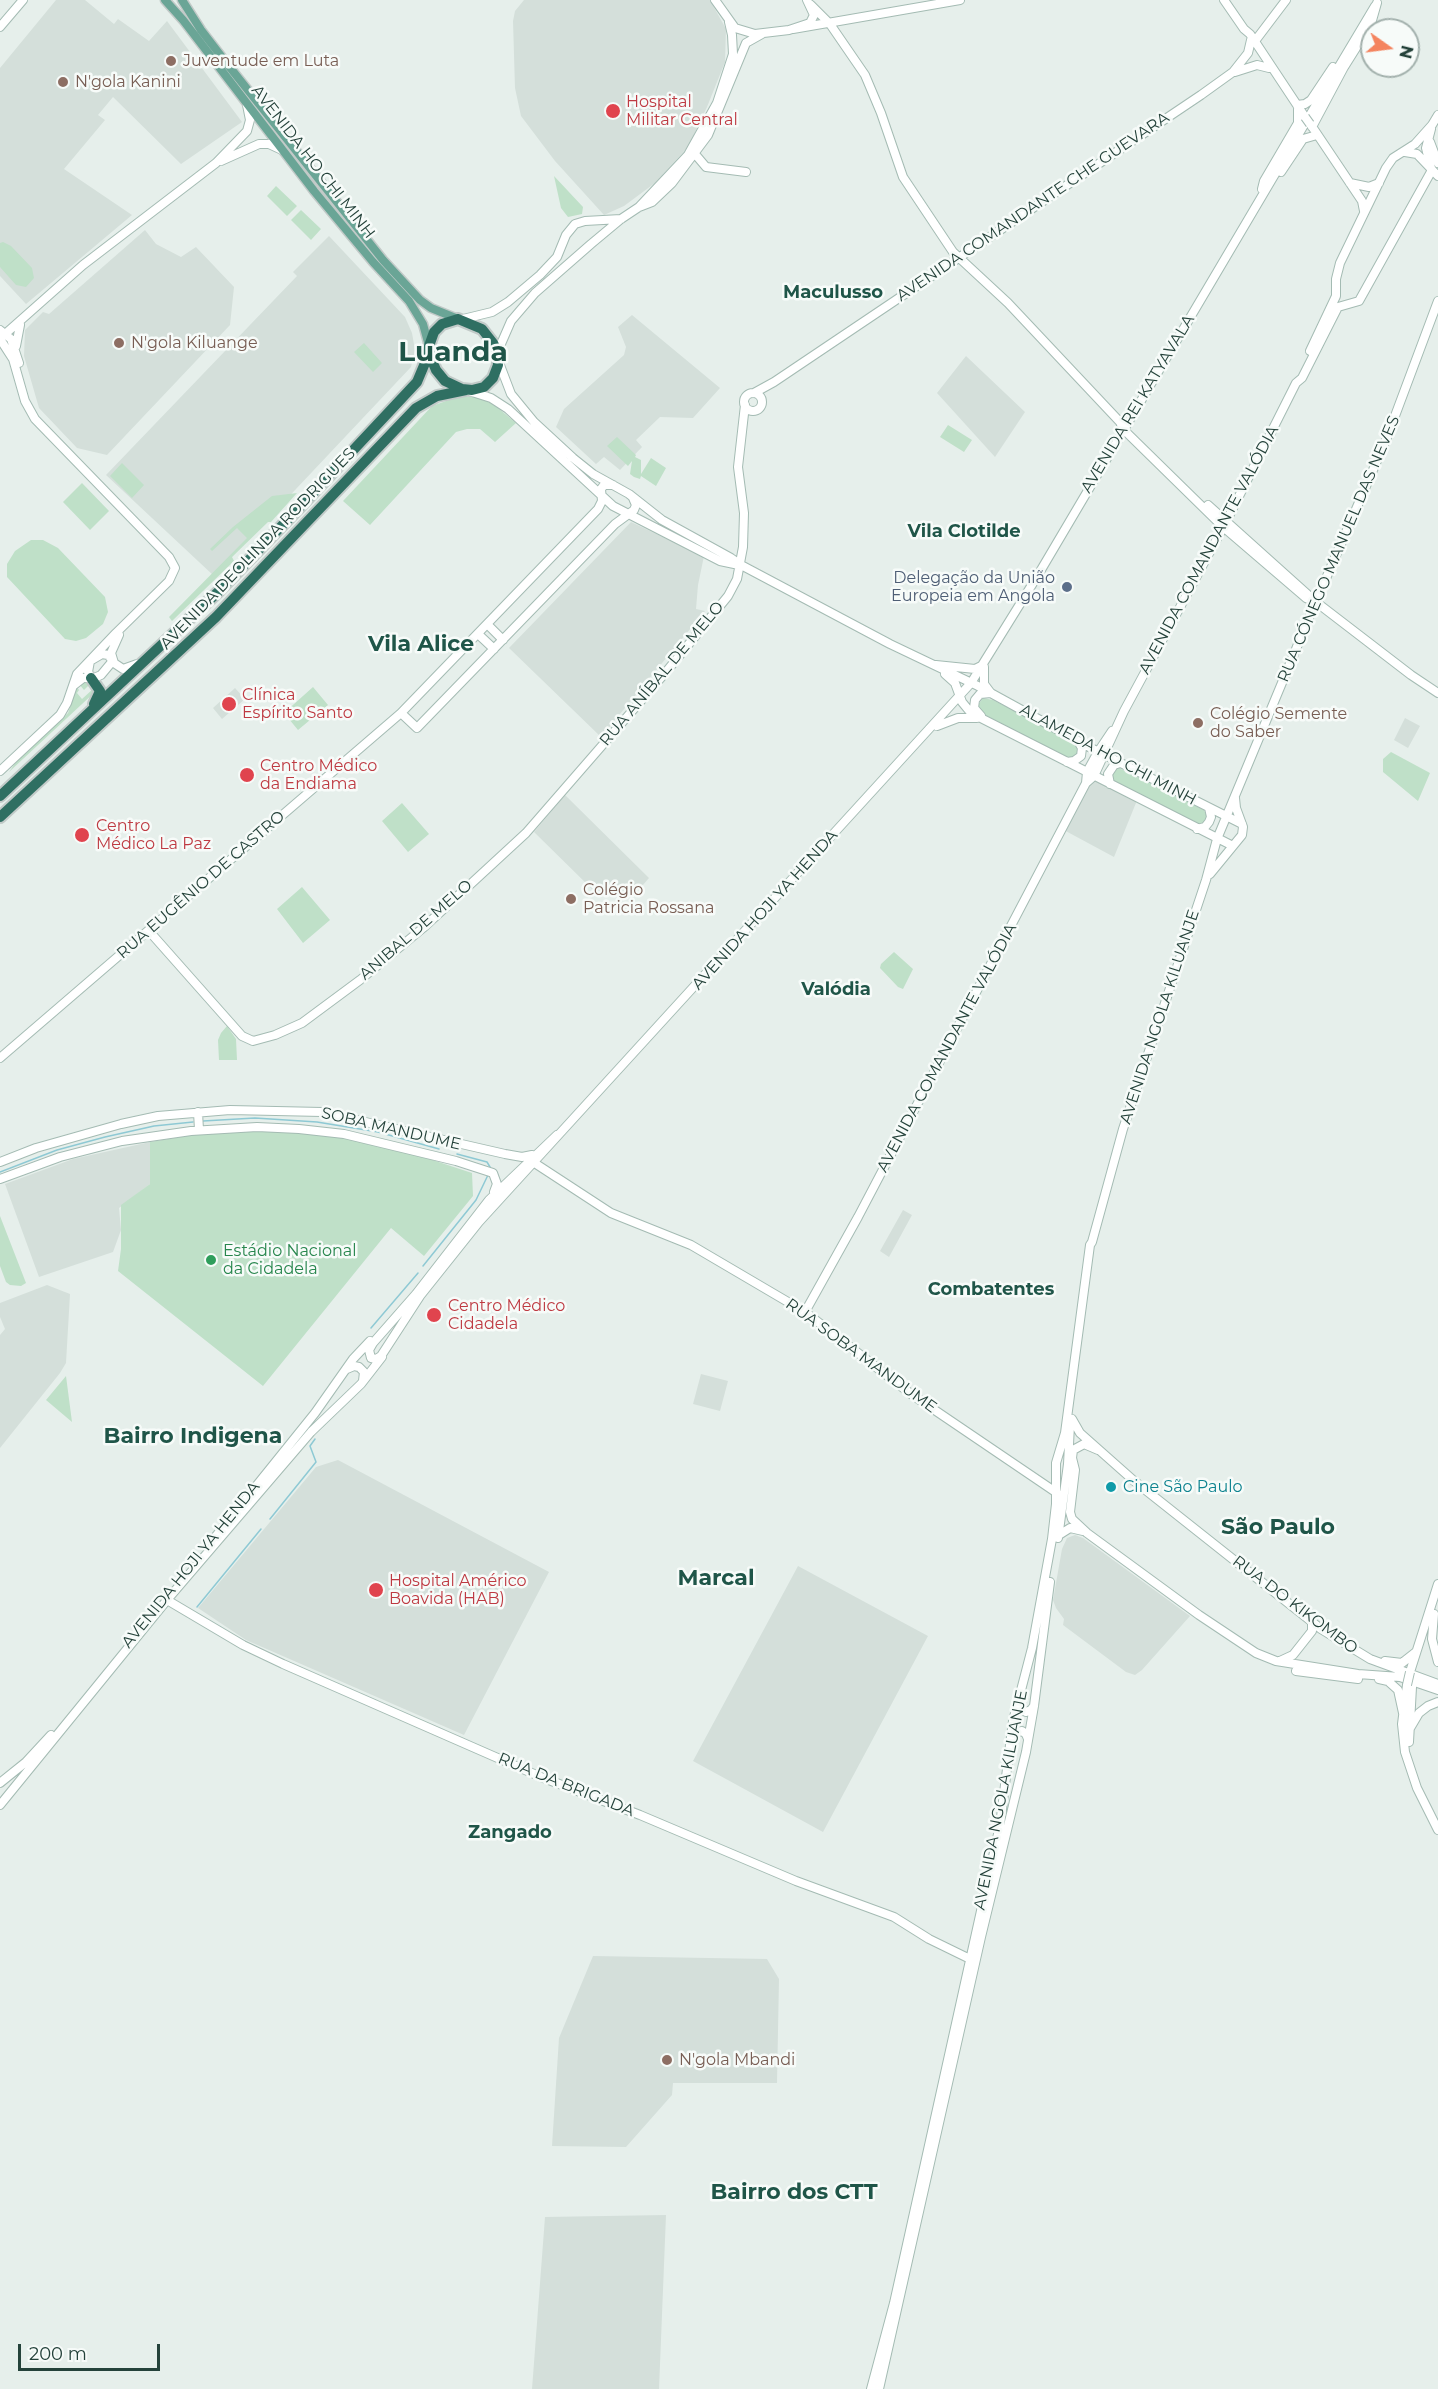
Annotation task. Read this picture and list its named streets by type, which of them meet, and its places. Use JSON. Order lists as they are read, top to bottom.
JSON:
{
  "streets": {
    "highway": ["AVENIDA DEOLINDA RODRIGUES"],
    "main road": [
      "AVENIDA HO CHI MINH",
      "AVENIDA COMANDANTE CHE GUEVARA",
      "AVENIDA REI KATYAVALA",
      "RUA CÓNEGO MANUEL DAS NEVES",
      "AVENIDA COMANDANTE VALÓDIA",
      "RUA ANÍBAL DE MELO",
      "ALAMEDA HO CHI MINH",
      "RUA EUGÊNIO DE CASTRO",
      "AVENIDA HOJI YA HENDA",
      "ANIBAL DE MELO",
      "AVENIDA NGOLA KILUANJE",
      "SOBA MANDUME",
      "RUA SOBA MANDUME",
      "RUA DO KIKOMBO",
      "RUA DA BRIGADA"
    ]
  },
  "crossings": [
    ["AVENIDA HO CHI MINH", "AVENIDA DEOLINDA RODRIGUES"],
    ["AVENIDA COMANDANTE CHE GUEVARA", "RUA ANÍBAL DE MELO"],
    ["AVENIDA REI KATYAVALA", "ALAMEDA HO CHI MINH"],
    ["AVENIDA REI KATYAVALA", "AVENIDA HOJI YA HENDA"],
    ["RUA CÓNEGO MANUEL DAS NEVES", "AVENIDA NGOLA KILUANJE"],
    ["AVENIDA COMANDANTE VALÓDIA", "ALAMEDA HO CHI MINH"],
    ["AVENIDA COMANDANTE VALÓDIA", "RUA SOBA MANDUME"],
    ["RUA ANÍBAL DE MELO", "ANIBAL DE MELO"],
    ["ALAMEDA HO CHI MINH", "AVENIDA HOJI YA HENDA"],
    ["ALAMEDA HO CHI MINH", "AVENIDA NGOLA KILUANJE"],
    ["RUA EUGÊNIO DE CASTRO", "ANIBAL DE MELO"],
    ["AVENIDA HOJI YA HENDA", "SOBA MANDUME"],
    ["AVENIDA HOJI YA HENDA", "RUA SOBA MANDUME"],
    ["AVENIDA HOJI YA HENDA", "RUA DA BRIGADA"],
    ["AVENIDA NGOLA KILUANJE", "RUA SOBA MANDUME"],
    ["AVENIDA NGOLA KILUANJE", "RUA DA BRIGADA"],
    ["SOBA MANDUME", "RUA SOBA MANDUME"]
  ],
  "districts": [
    "Maculusso",
    "Luanda",
    "Vila Clotilde",
    "Vila Alice",
    "Valódia",
    "Combatentes",
    "Bairro Indigena",
    "São Paulo",
    "Marcal",
    "Zangado",
    "Bairro dos CTT"
  ],
  "places": [
    "Juventude em Luta",
    "N'gola Kanini",
    "Hospital Militar Central",
    "N'gola Kiluange",
    "Delegação da União Europeia em Angola",
    "Clínica Espírito Santo",
    "Colégio Semente do Saber",
    "Centro Médico da Endiama",
    "Centro Médico La Paz",
    "Colégio Patricia Rossana",
    "Estádio Nacional da Cidadela",
    "Centro Médico Cidadela",
    "Cine São Paulo",
    "Hospital Américo Boavida (HAB)",
    "N'gola Mbandi"
  ],
  "scale_bar": "200 m",
  "north": "right"
}
